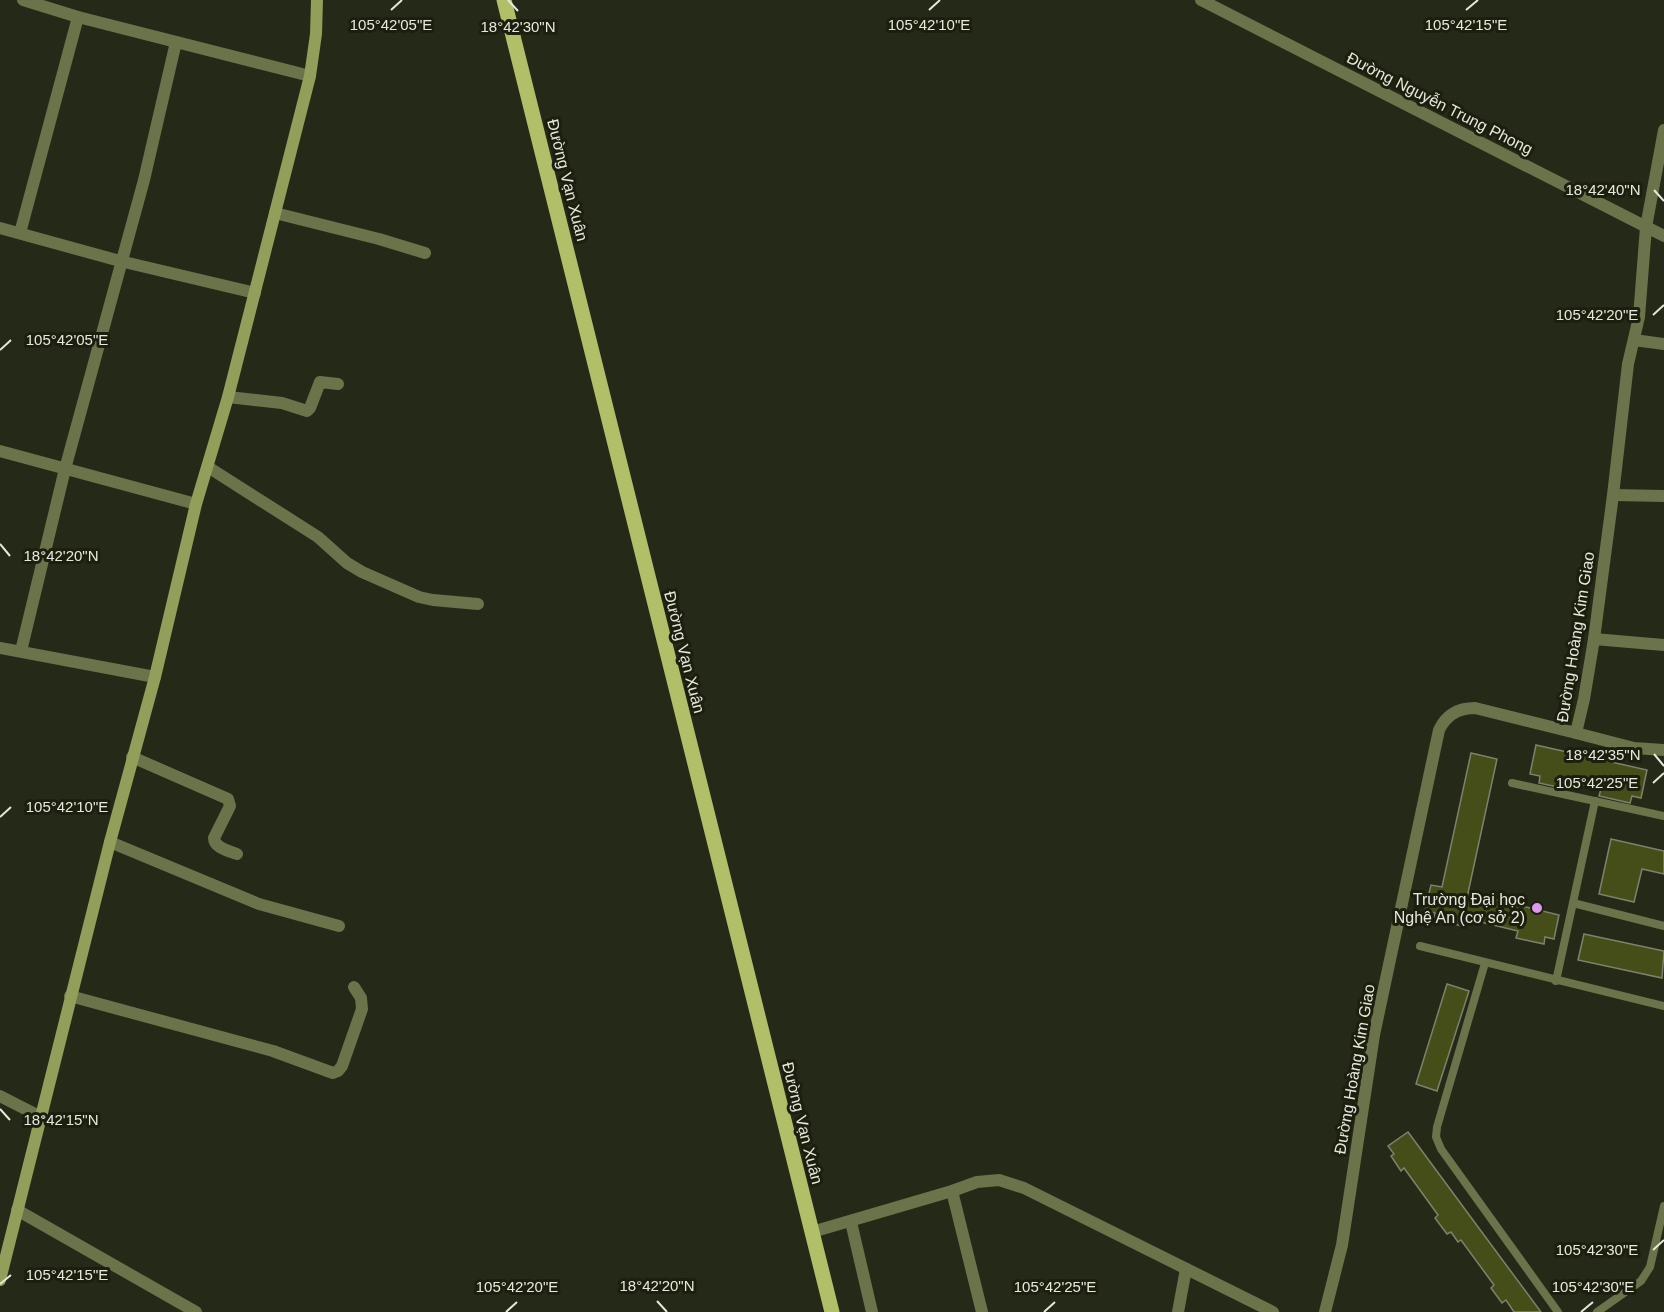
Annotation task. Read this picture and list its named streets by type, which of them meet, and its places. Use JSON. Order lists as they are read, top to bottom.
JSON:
{
  "streets": {
    "main road": ["Đường Vạn Xuân"],
    "street": ["Đường Nguyễn Trung Phong", "Đường Hoàng Kim Giao"]
  },
  "crossings": [
    ["Đường Nguyễn Trung Phong", "Đường Hoàng Kim Giao"]
  ],
  "places": ["Trường Đại học Nghệ An (cơ sở 2)"],
  "coordinates": [
    "105°42'05\"E",
    "105°42'10\"E",
    "105°42'15\"E",
    "18°42'30\"N",
    "18°42'40\"N",
    "105°42'20\"E",
    "18°42'20\"N",
    "18°42'35\"N",
    "105°42'25\"E",
    "18°42'15\"N",
    "105°42'30\"E"
  ]
}
